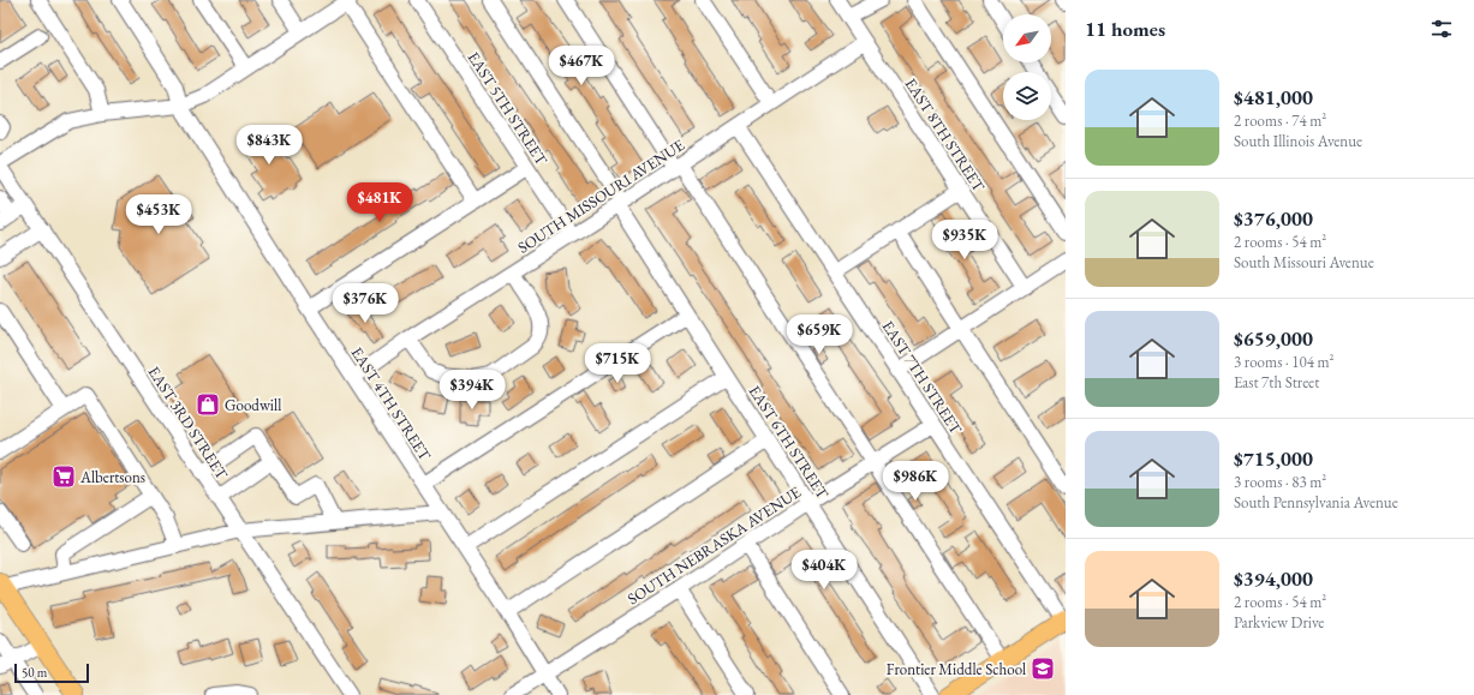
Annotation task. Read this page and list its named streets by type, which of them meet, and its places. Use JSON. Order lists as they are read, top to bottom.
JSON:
{
  "streets": {
    "street": [
      "EAST 5TH STREET",
      "EAST 8TH STREET",
      "SOUTH MISSOURI AVENUE",
      "EAST 7TH STREET",
      "EAST 4TH STREET",
      "EAST 3RD STREET",
      "EAST 6TH STREET",
      "SOUTH NEBRASKA AVENUE"
    ]
  },
  "crossings": [
    ["EAST 5TH STREET", "SOUTH MISSOURI AVENUE"],
    ["EAST 8TH STREET", "SOUTH MISSOURI AVENUE"],
    ["SOUTH MISSOURI AVENUE", "EAST 7TH STREET"],
    ["SOUTH MISSOURI AVENUE", "EAST 4TH STREET"],
    ["SOUTH MISSOURI AVENUE", "EAST 6TH STREET"],
    ["EAST 7TH STREET", "SOUTH NEBRASKA AVENUE"],
    ["EAST 4TH STREET", "SOUTH NEBRASKA AVENUE"],
    ["EAST 6TH STREET", "SOUTH NEBRASKA AVENUE"]
  ],
  "places": {
    "shop": ["Goodwill"],
    "supermarket": ["Albertsons"],
    "school or university": ["Frontier Middle School"]
  },
  "scale_bar": "50 m",
  "north": "bottom left",
  "page": {
    "heading": "11 homes",
    "price": [
      "$467K",
      "$843K",
      "$481K",
      "$453K",
      "$935K",
      "$376K",
      "$659K",
      "$715K",
      "$394K",
      "$986K",
      "$404K"
    ],
    "list": [
      {
        "name": "$481,000",
        "note": "2 rooms · 74 m² · South Illinois Avenue"
      },
      {
        "name": "$376,000",
        "note": "2 rooms · 54 m² · South Missouri Avenue"
      },
      {
        "name": "$659,000",
        "note": "3 rooms · 104 m² · East 7th Street"
      },
      {
        "name": "$715,000",
        "note": "3 rooms · 83 m² · South Pennsylvania Avenue"
      },
      {
        "name": "$394,000",
        "note": "2 rooms · 54 m² · Parkview Drive"
      }
    ],
    "scale": "50 m"
  }
}
